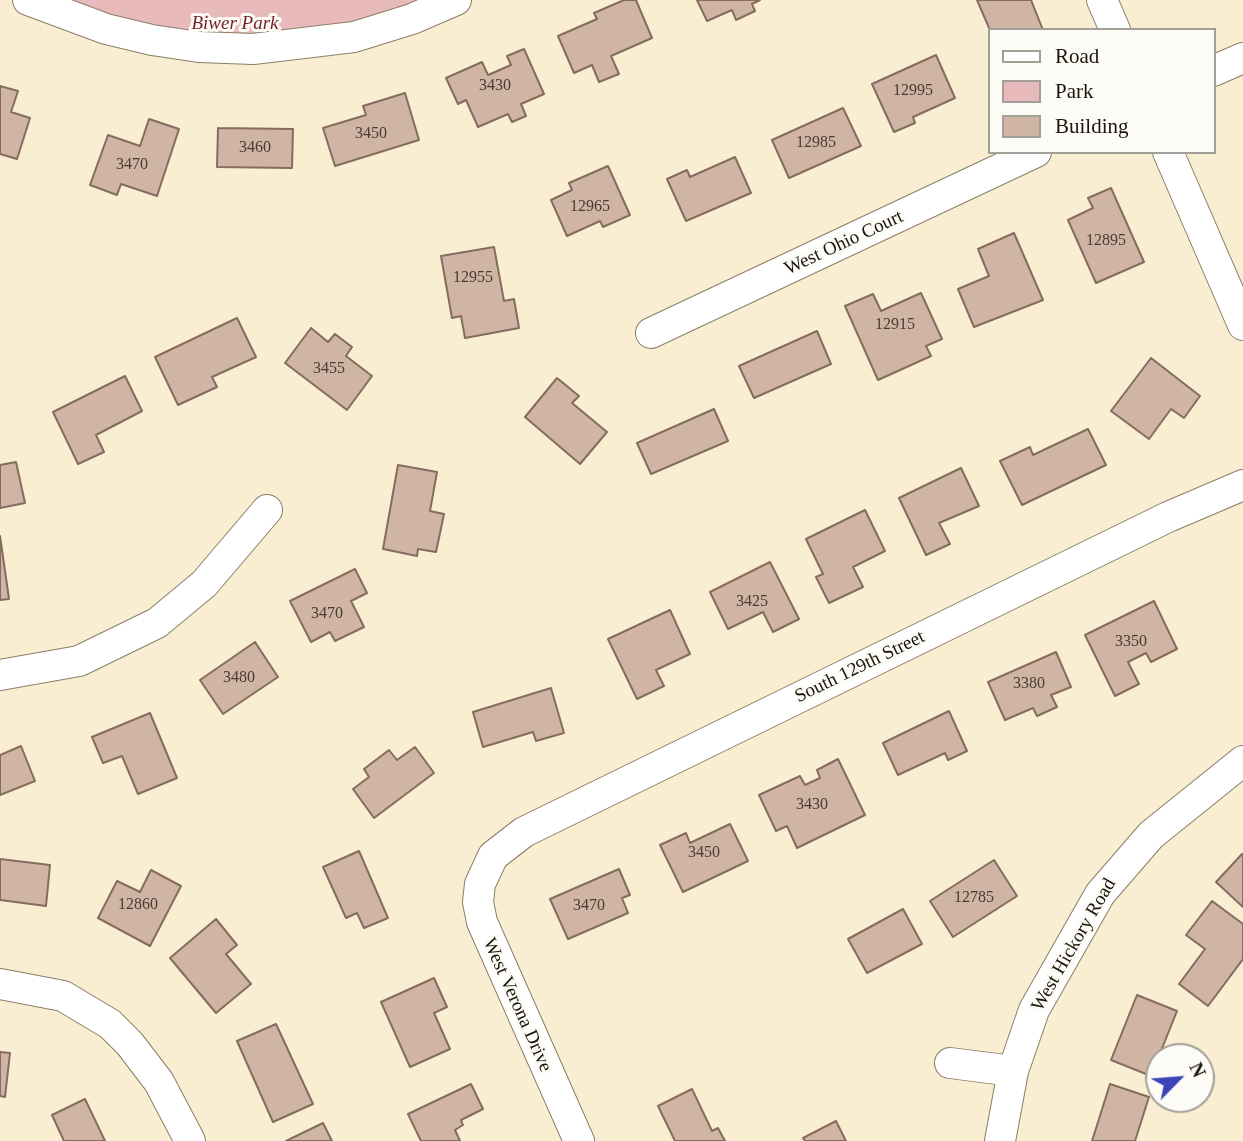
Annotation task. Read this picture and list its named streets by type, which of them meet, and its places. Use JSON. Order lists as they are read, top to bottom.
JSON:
{
  "streets": {
    "street": [
      "West Ohio Court",
      "South 129th Street",
      "West Hickory Road",
      "West Verona Drive"
    ]
  },
  "crossings": [
    ["South 129th Street", "West Verona Drive"]
  ],
  "parks": ["Biwer Park"],
  "house_numbers": [
    "3430",
    "12995",
    "3450",
    "12985",
    "3460",
    "3470",
    "12965",
    "12895",
    "12955",
    "12915",
    "3455",
    "3425",
    "3470",
    "3350",
    "3480",
    "3380",
    "3430",
    "3450",
    "12785",
    "12860",
    "3470"
  ],
  "legend": ["Road", "Park", "Building"],
  "north": "top right"
}
